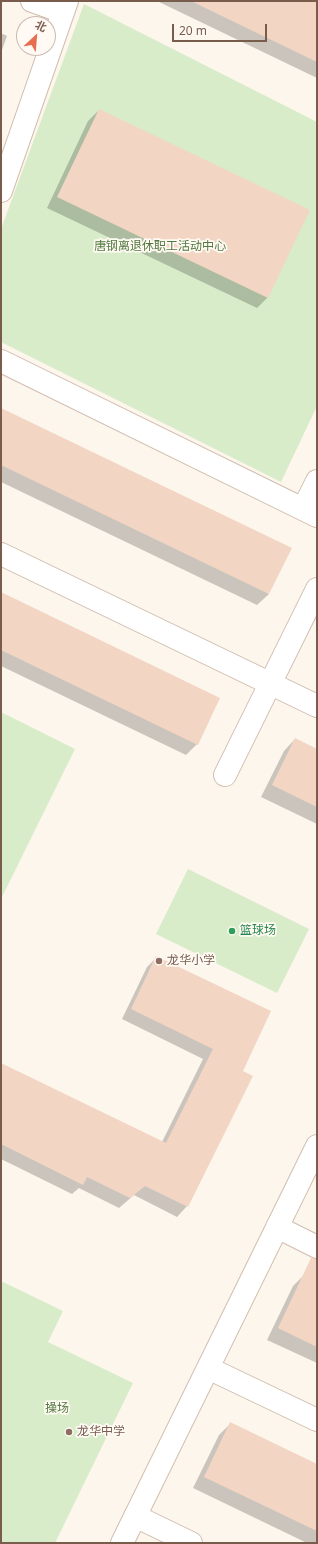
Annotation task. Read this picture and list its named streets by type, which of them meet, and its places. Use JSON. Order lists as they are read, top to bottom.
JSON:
{
  "parks": ["唐钢离退休职工活动中心", "操场"],
  "places": ["篮球场", "龙华小学", "龙华中学"],
  "scale_bar": "20 m",
  "north": "top right"
}
